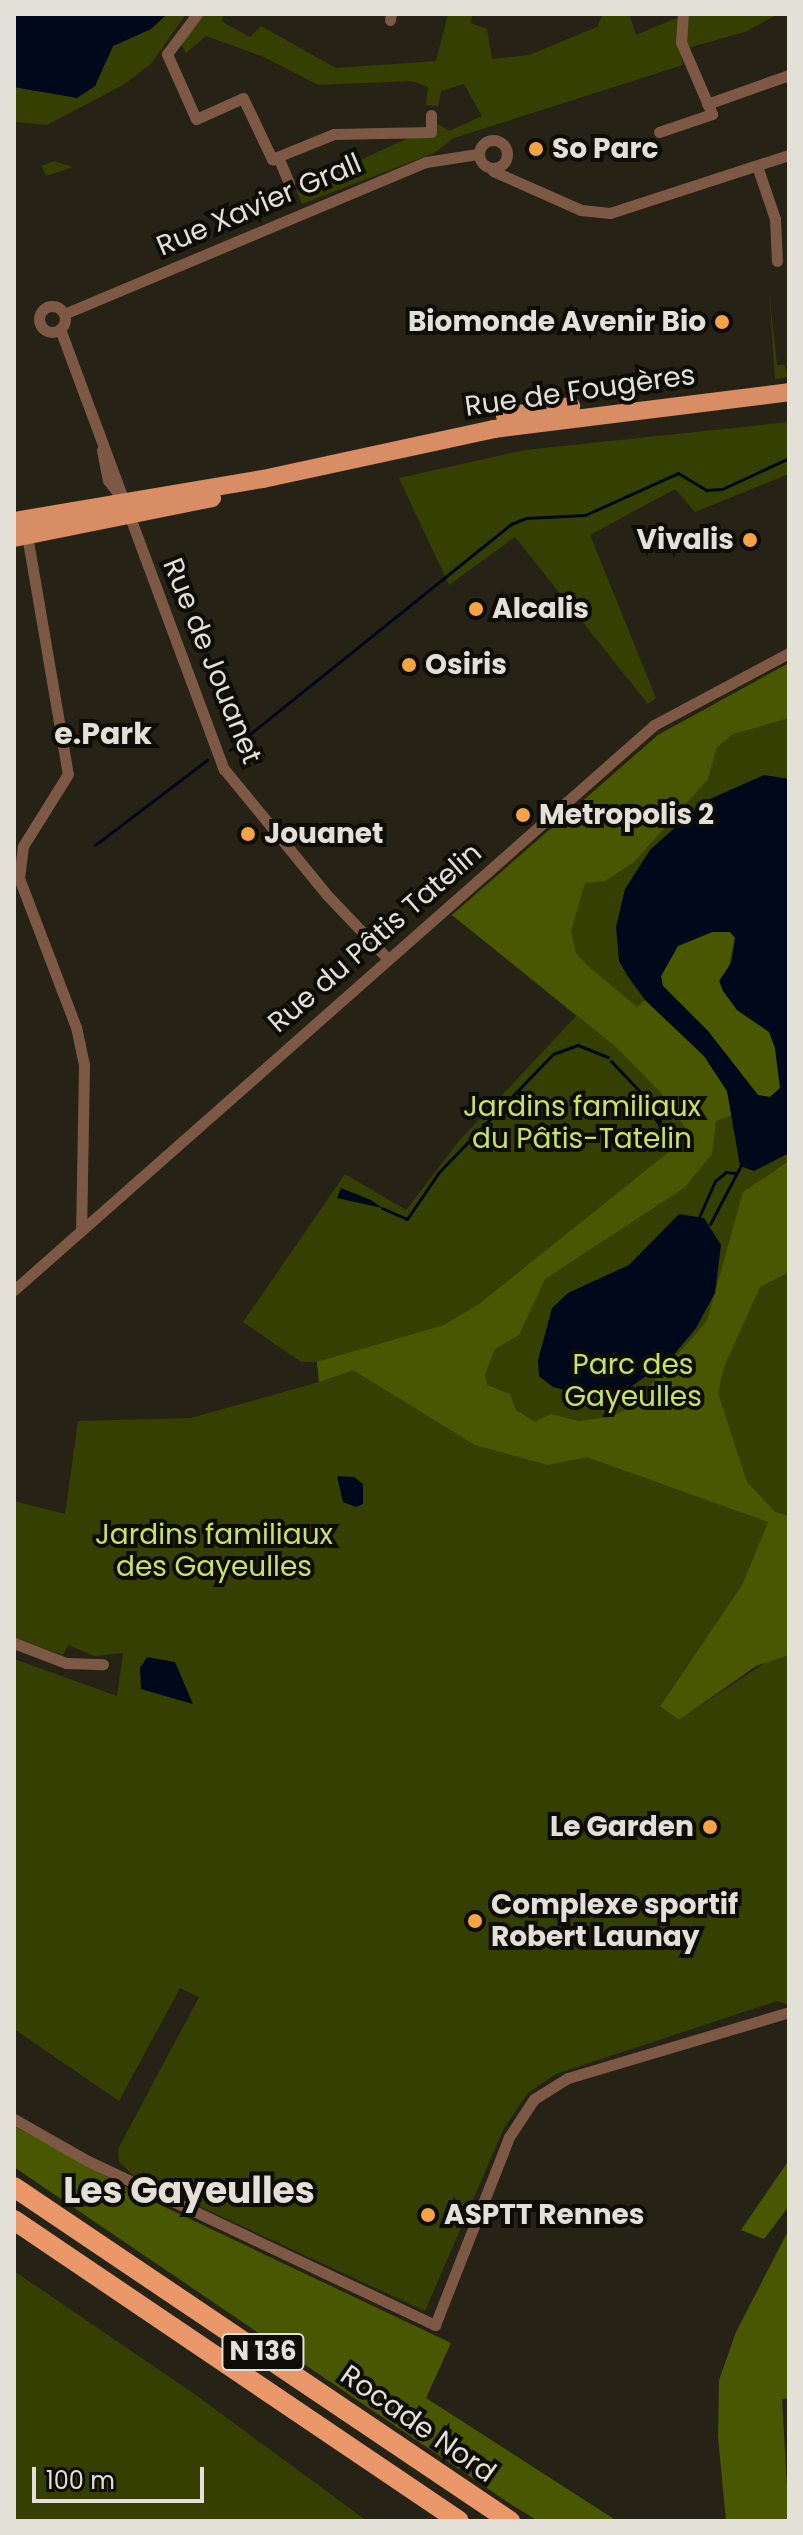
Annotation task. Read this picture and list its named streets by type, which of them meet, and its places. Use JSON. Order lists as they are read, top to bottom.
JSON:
{
  "streets": {
    "highway": ["N 136", "Rocade Nord"],
    "main road": ["Rue de Fougères"],
    "street": ["Rue Xavier Grall", "Rue de Jouanet", "Rue du Pâtis Tatelin"]
  },
  "crossings": [
    ["Rue Xavier Grall", "Rue de Jouanet"],
    ["Rue de Fougères", "Rue de Jouanet"],
    ["Rue de Jouanet", "Rue du Pâtis Tatelin"]
  ],
  "districts": ["e.Park", "Les Gayeulles"],
  "parks": ["Jardins familiaux du Pâtis-Tatelin", "Parc des Gayeulles", "Jardins familiaux des Gayeulles"],
  "places": [
    "So Parc",
    "Biomonde Avenir Bio",
    "Vivalis",
    "Alcalis",
    "Osiris",
    "Metropolis 2",
    "Jouanet",
    "Le Garden",
    "Complexe sportif Robert Launay",
    "ASPTT Rennes"
  ],
  "scale_bar": "100 m"
}
